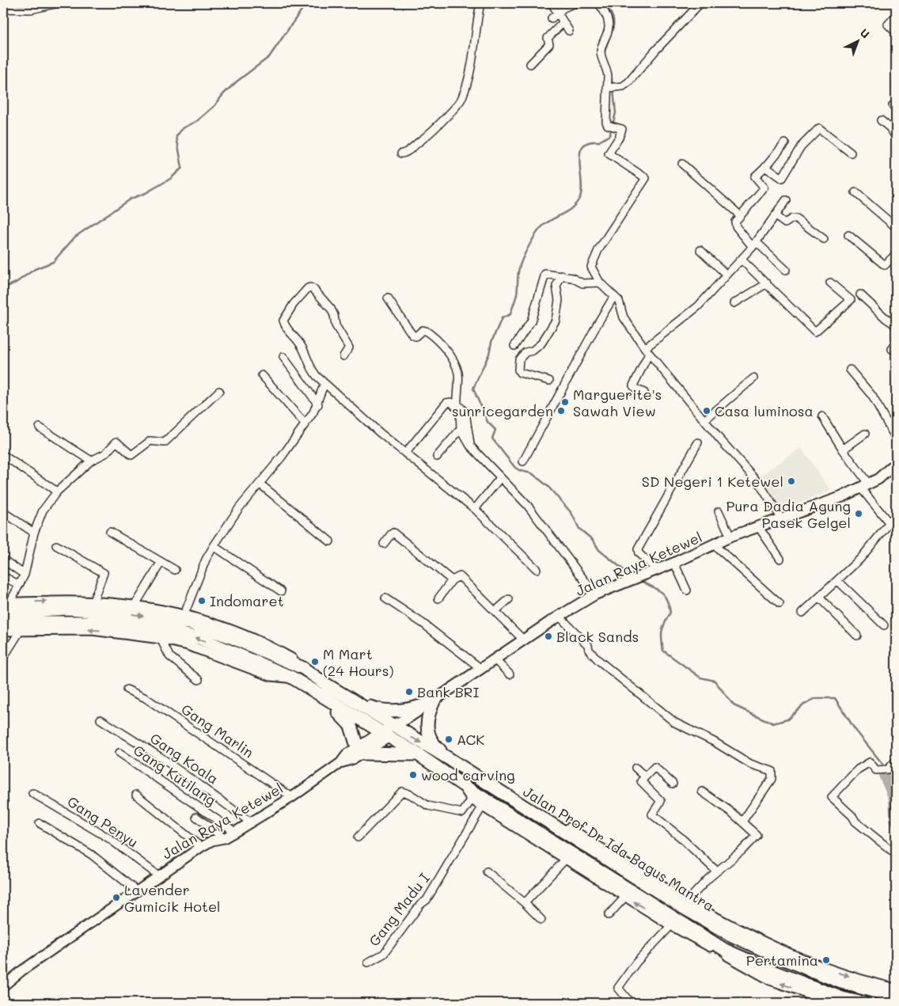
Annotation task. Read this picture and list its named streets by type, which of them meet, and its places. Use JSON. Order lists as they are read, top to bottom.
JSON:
{
  "streets": {
    "highway": ["Jalan Prof Dr Ida Bagus Mantra"],
    "main road": ["Jalan Raya Ketewel"],
    "street": [
      "Gang Marlin",
      "Gang Koala",
      "Gang Kutilang",
      "Gang Penyu",
      "Gang Madu I"
    ]
  },
  "crossings": [
    ["Jalan Raya Ketewel", "Gang Marlin"],
    ["Jalan Raya Ketewel", "Gang Koala"],
    ["Jalan Raya Ketewel", "Gang Kutilang"],
    ["Jalan Raya Ketewel", "Gang Penyu"],
    ["Jalan Raya Ketewel", "Jalan Prof Dr Ida Bagus Mantra"]
  ],
  "places": [
    "Marguerite's Sawah View",
    "sunricegarden",
    "Casa luminosa",
    "SD Negeri 1 Ketewel",
    "Pura Dadia Agung Pasek Gelgel",
    "Indomaret",
    "Black Sands",
    "M Mart (24 Hours)",
    "Bank BRI",
    "ACK",
    "wood carving",
    "Lavender Gumicik Hotel",
    "Pertamina"
  ],
  "north": "top right"
}
